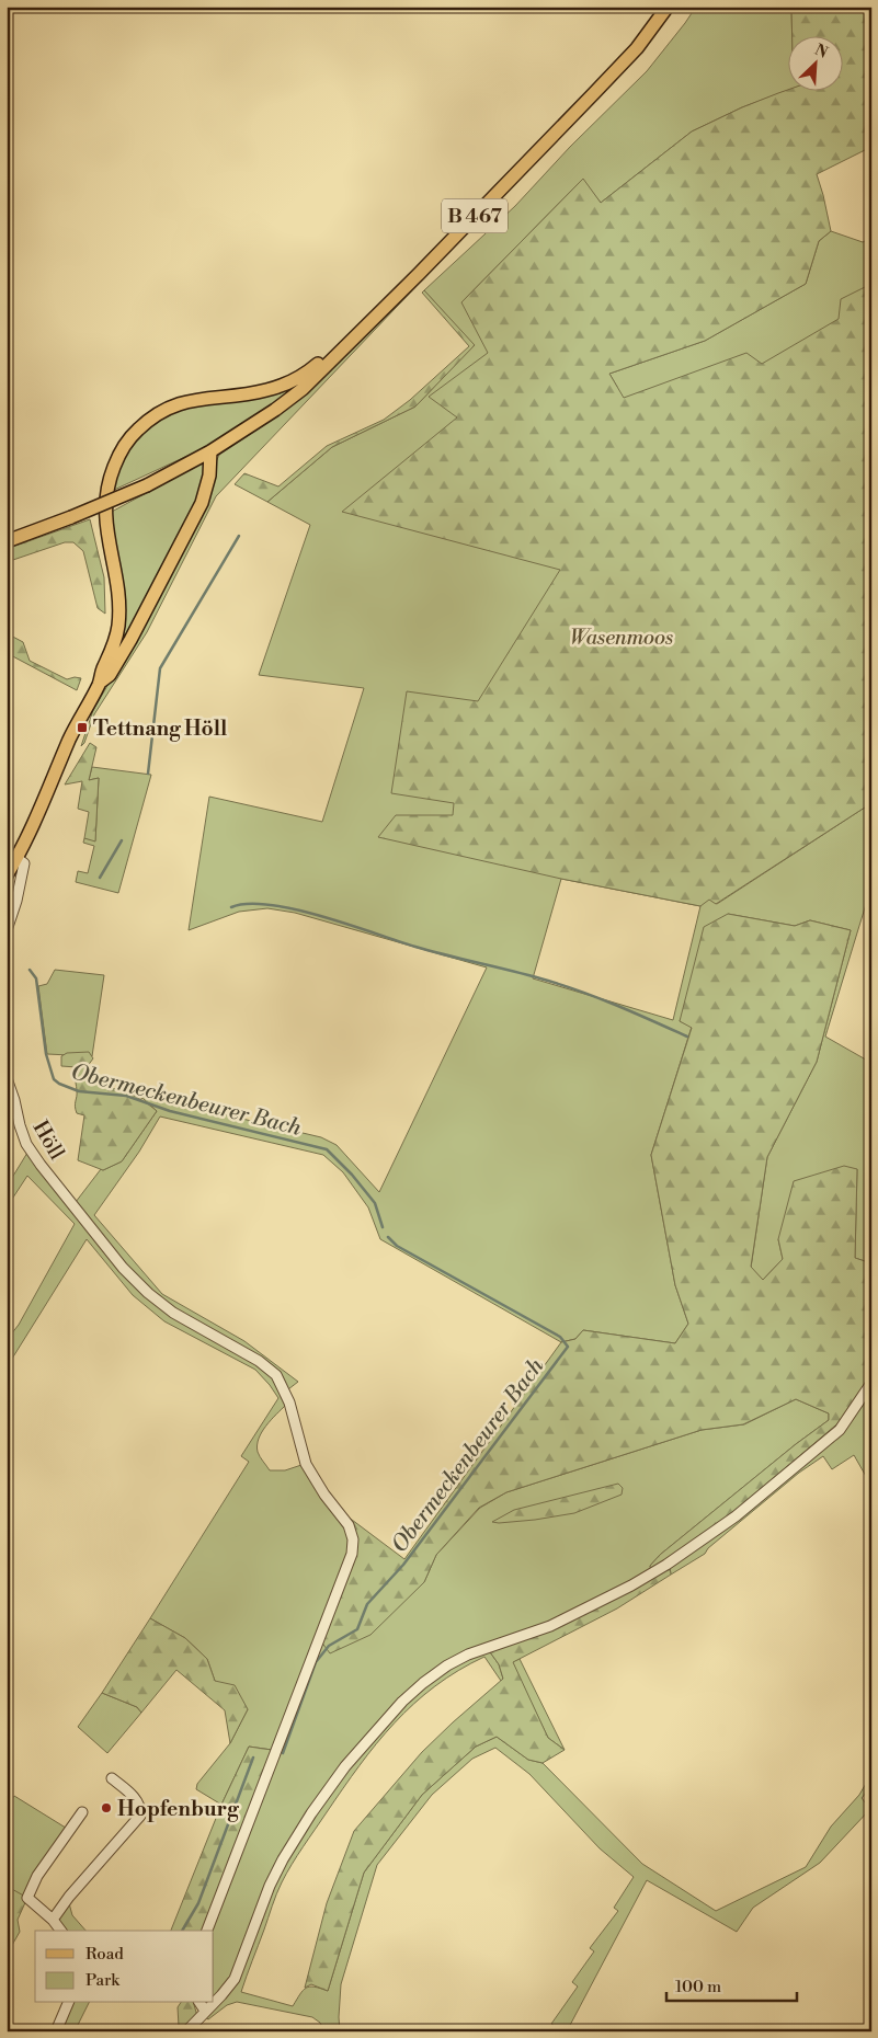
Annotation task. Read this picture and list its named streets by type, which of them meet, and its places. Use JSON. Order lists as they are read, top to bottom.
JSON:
{
  "streets": {
    "main road": ["B 467"],
    "street": ["Höll"]
  },
  "water": ["Obermeckenbeurer Bach"],
  "parks": ["Wasenmoos"],
  "places": {
    "transit": ["Tettnang Höll"],
    "other": ["Hopfenburg"]
  },
  "legend": ["Road", "Park"],
  "scale_bar": "100 m",
  "north": "top right"
}
